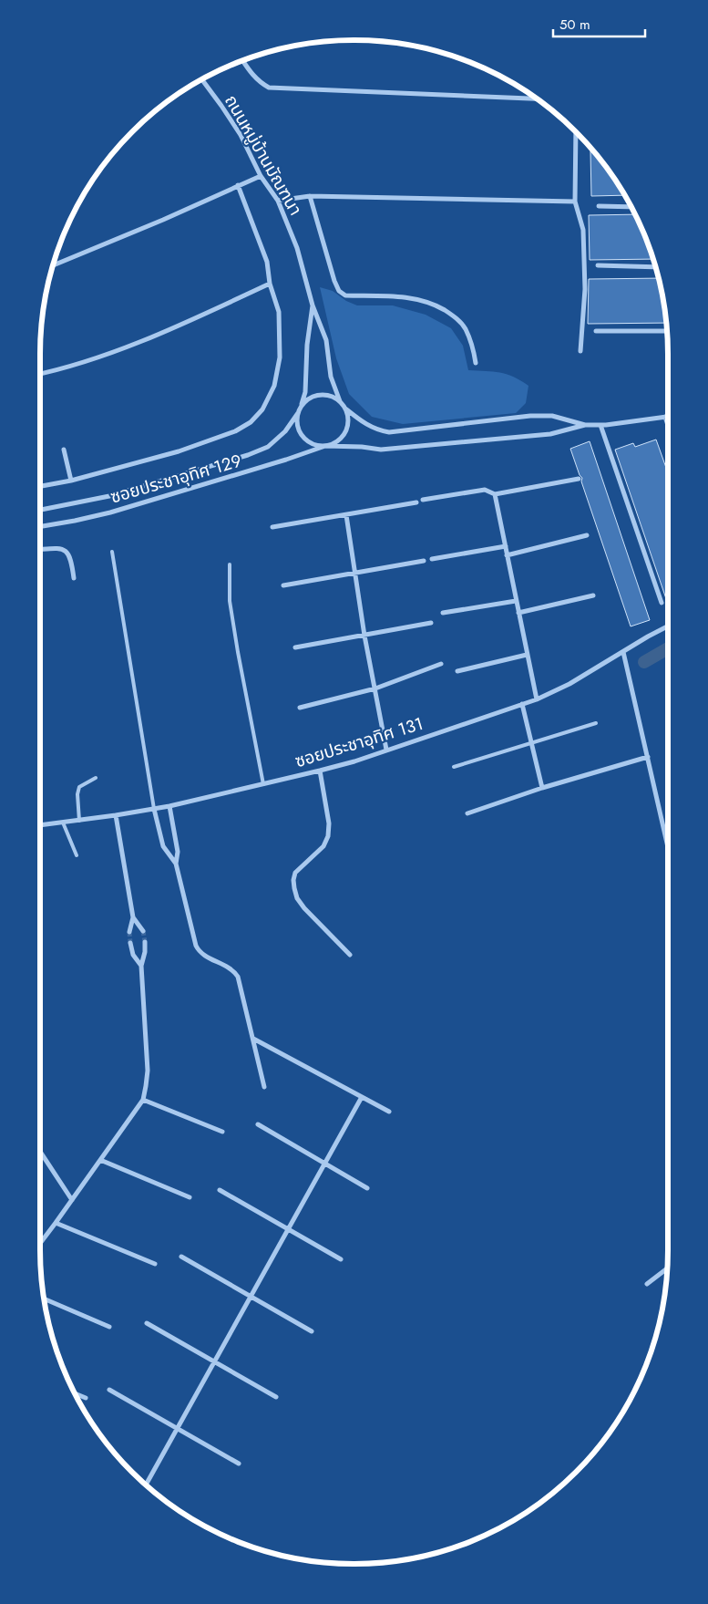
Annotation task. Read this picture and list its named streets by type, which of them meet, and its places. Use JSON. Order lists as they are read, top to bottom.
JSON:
{
  "streets": {
    "street": ["ถนนหมู่บ้านมัณฑนา", "ซอยประชาอุทิศ 129", "ซอยประชาอุทิศ 131"]
  },
  "crossings": [
    ["ถนนหมู่บ้านมัณฑนา", "ซอยประชาอุทิศ 129"]
  ],
  "scale_bar": "50 m"
}
